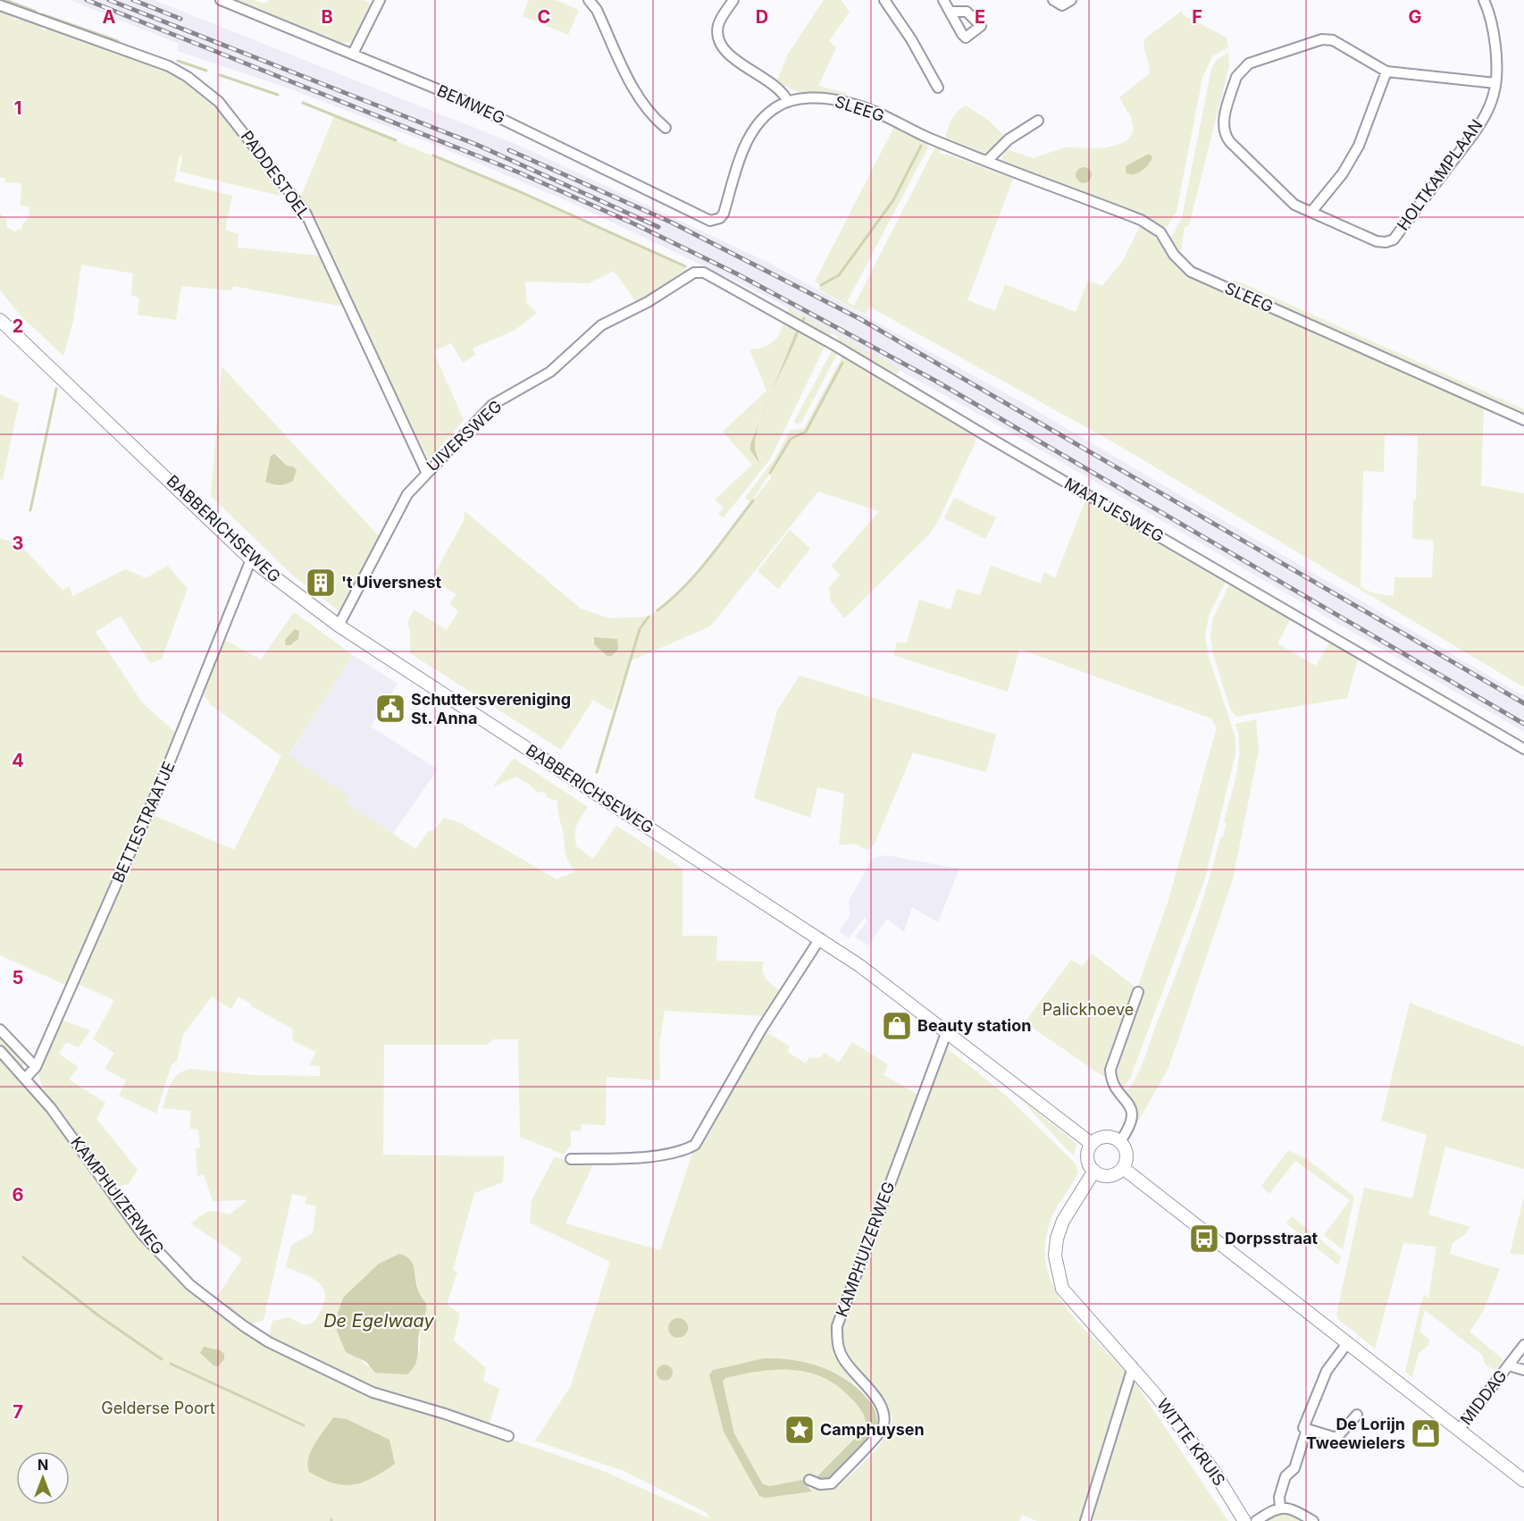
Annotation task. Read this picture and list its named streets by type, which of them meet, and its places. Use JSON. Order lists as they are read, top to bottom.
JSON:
{
  "streets": {
    "main road": ["BABBERICHSEWEG", "WITTE KRUIS"],
    "street": [
      "BEMWEG",
      "SLEEG",
      "PADDESTOEL",
      "HOLTKAMPLAAN",
      "UIVERSWEG",
      "MAATJESWEG",
      "BETTESTRAATJE",
      "KAMPHUIZERWEG",
      "MIDDAG"
    ]
  },
  "crossings": [
    ["BEMWEG", "SLEEG"],
    ["PADDESTOEL", "UIVERSWEG"],
    ["UIVERSWEG", "MAATJESWEG"],
    ["UIVERSWEG", "BABBERICHSEWEG"],
    ["BABBERICHSEWEG", "BETTESTRAATJE"],
    ["BABBERICHSEWEG", "KAMPHUIZERWEG"],
    ["BABBERICHSEWEG", "WITTE KRUIS"],
    ["BETTESTRAATJE", "KAMPHUIZERWEG"]
  ],
  "water": ["De Egelwaay"],
  "parks": ["Palickhoeve", "Gelderse Poort"],
  "places": {
    "building": ["'t Uiversnest"],
    "public building": ["Schuttersvereniging St. Anna"],
    "shop": ["Beauty station", "De Lorijn Tweewielers"],
    "bus stop": ["Dorpsstraat"],
    "place": ["Camphuysen"]
  },
  "north": "top",
  "grid": {
    "columns": [
      "A",
      "B",
      "C",
      "D",
      "E",
      "F",
      "G"
    ],
    "rows": [
      "1",
      "2",
      "3",
      "4",
      "5",
      "6",
      "7"
    ]
  }
}
